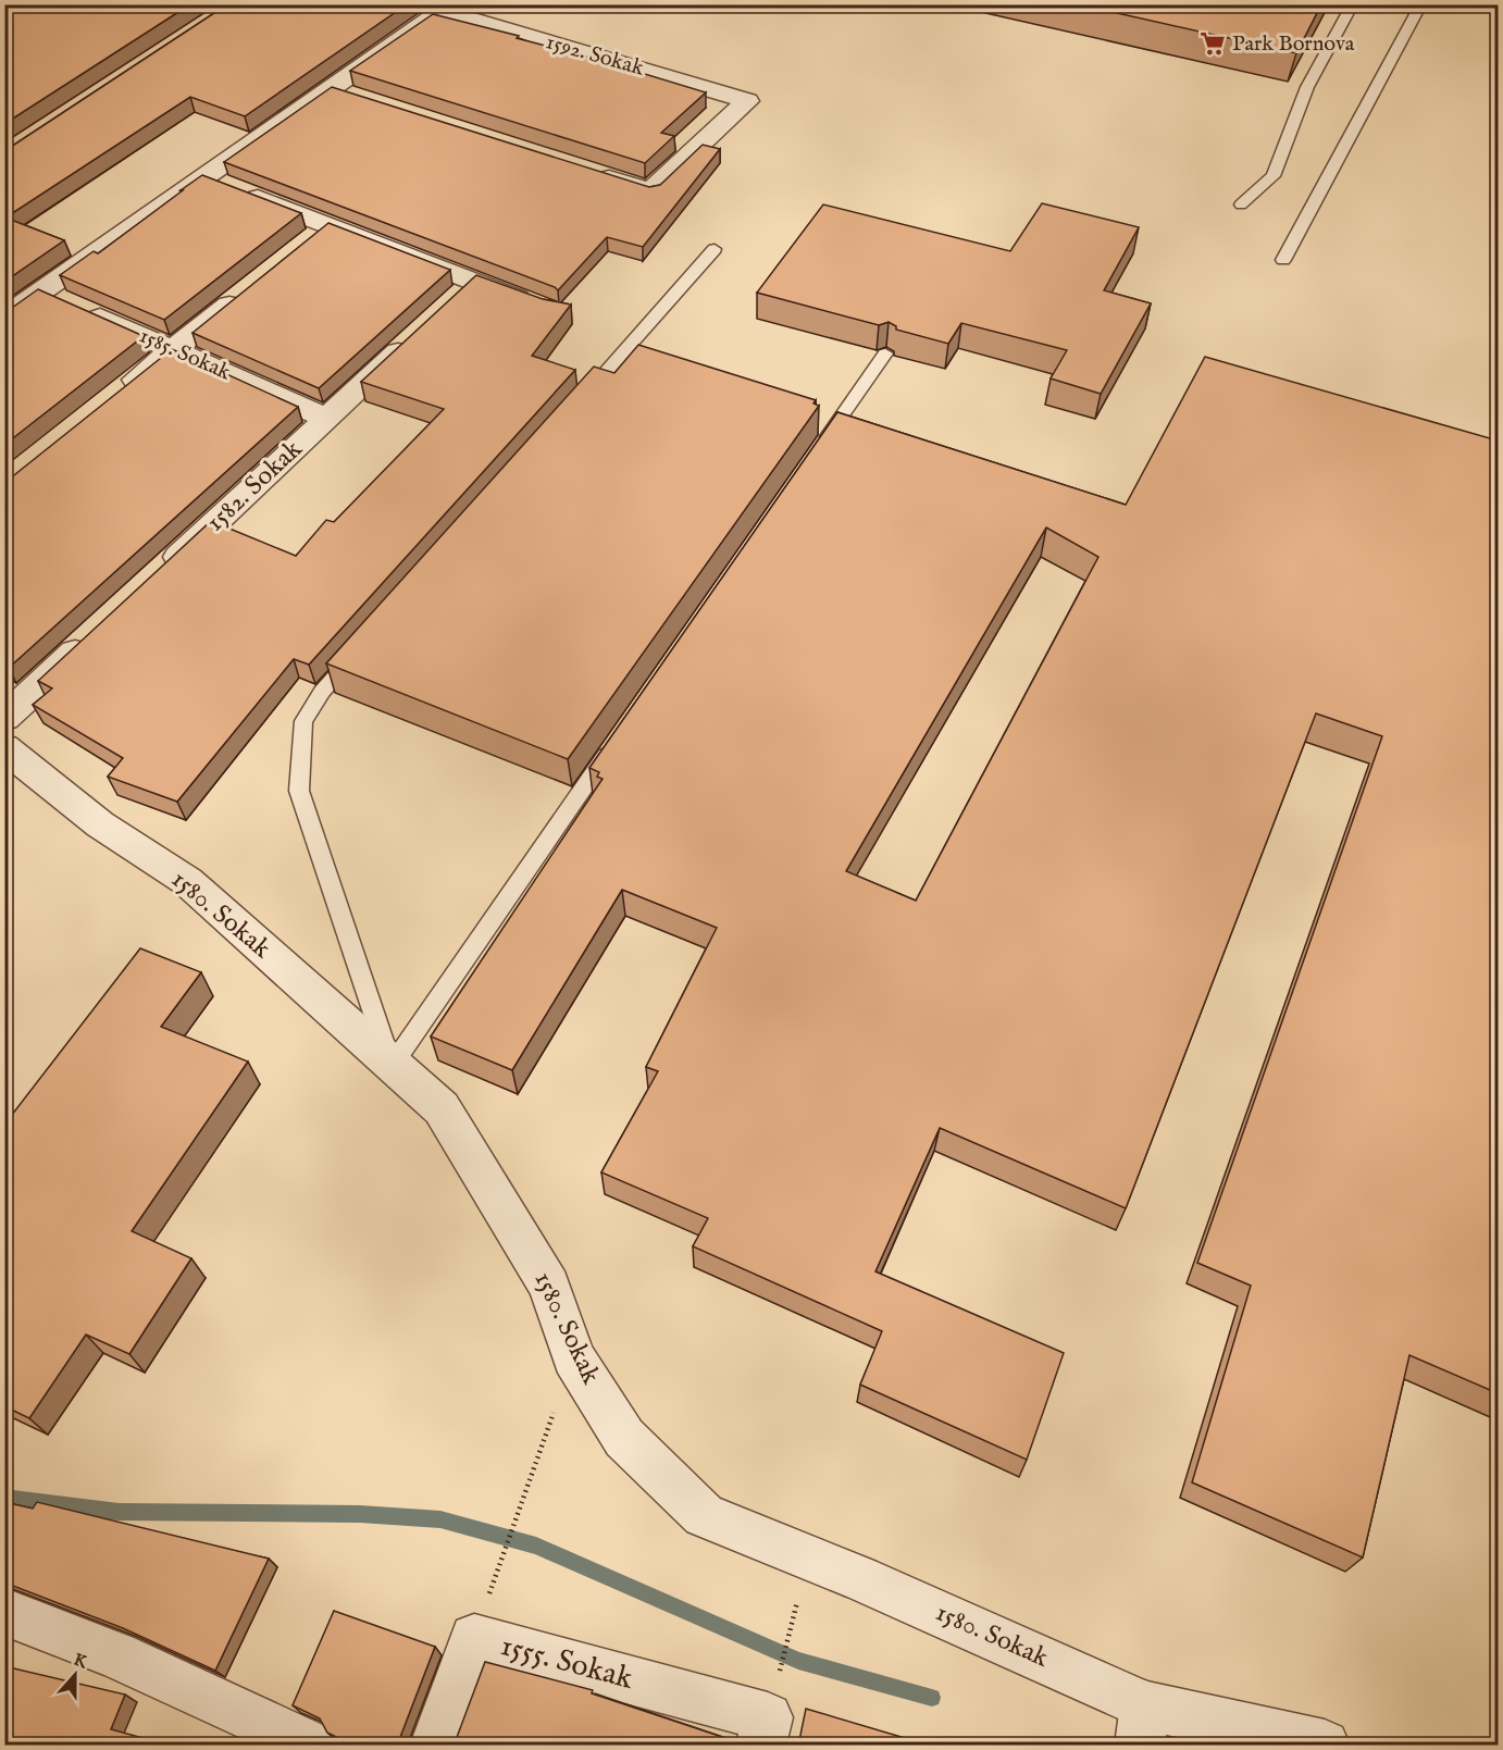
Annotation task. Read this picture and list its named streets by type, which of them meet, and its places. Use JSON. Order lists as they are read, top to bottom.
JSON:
{
  "streets": {
    "street": [
      "1592. Sokak",
      "1585. Sokak",
      "1582. Sokak",
      "1580. Sokak",
      "1555. Sokak"
    ]
  },
  "crossings": [
    ["1585. Sokak", "1582. Sokak"]
  ],
  "places": {
    "supermarket": ["Park Bornova"]
  },
  "north": "top"
}
